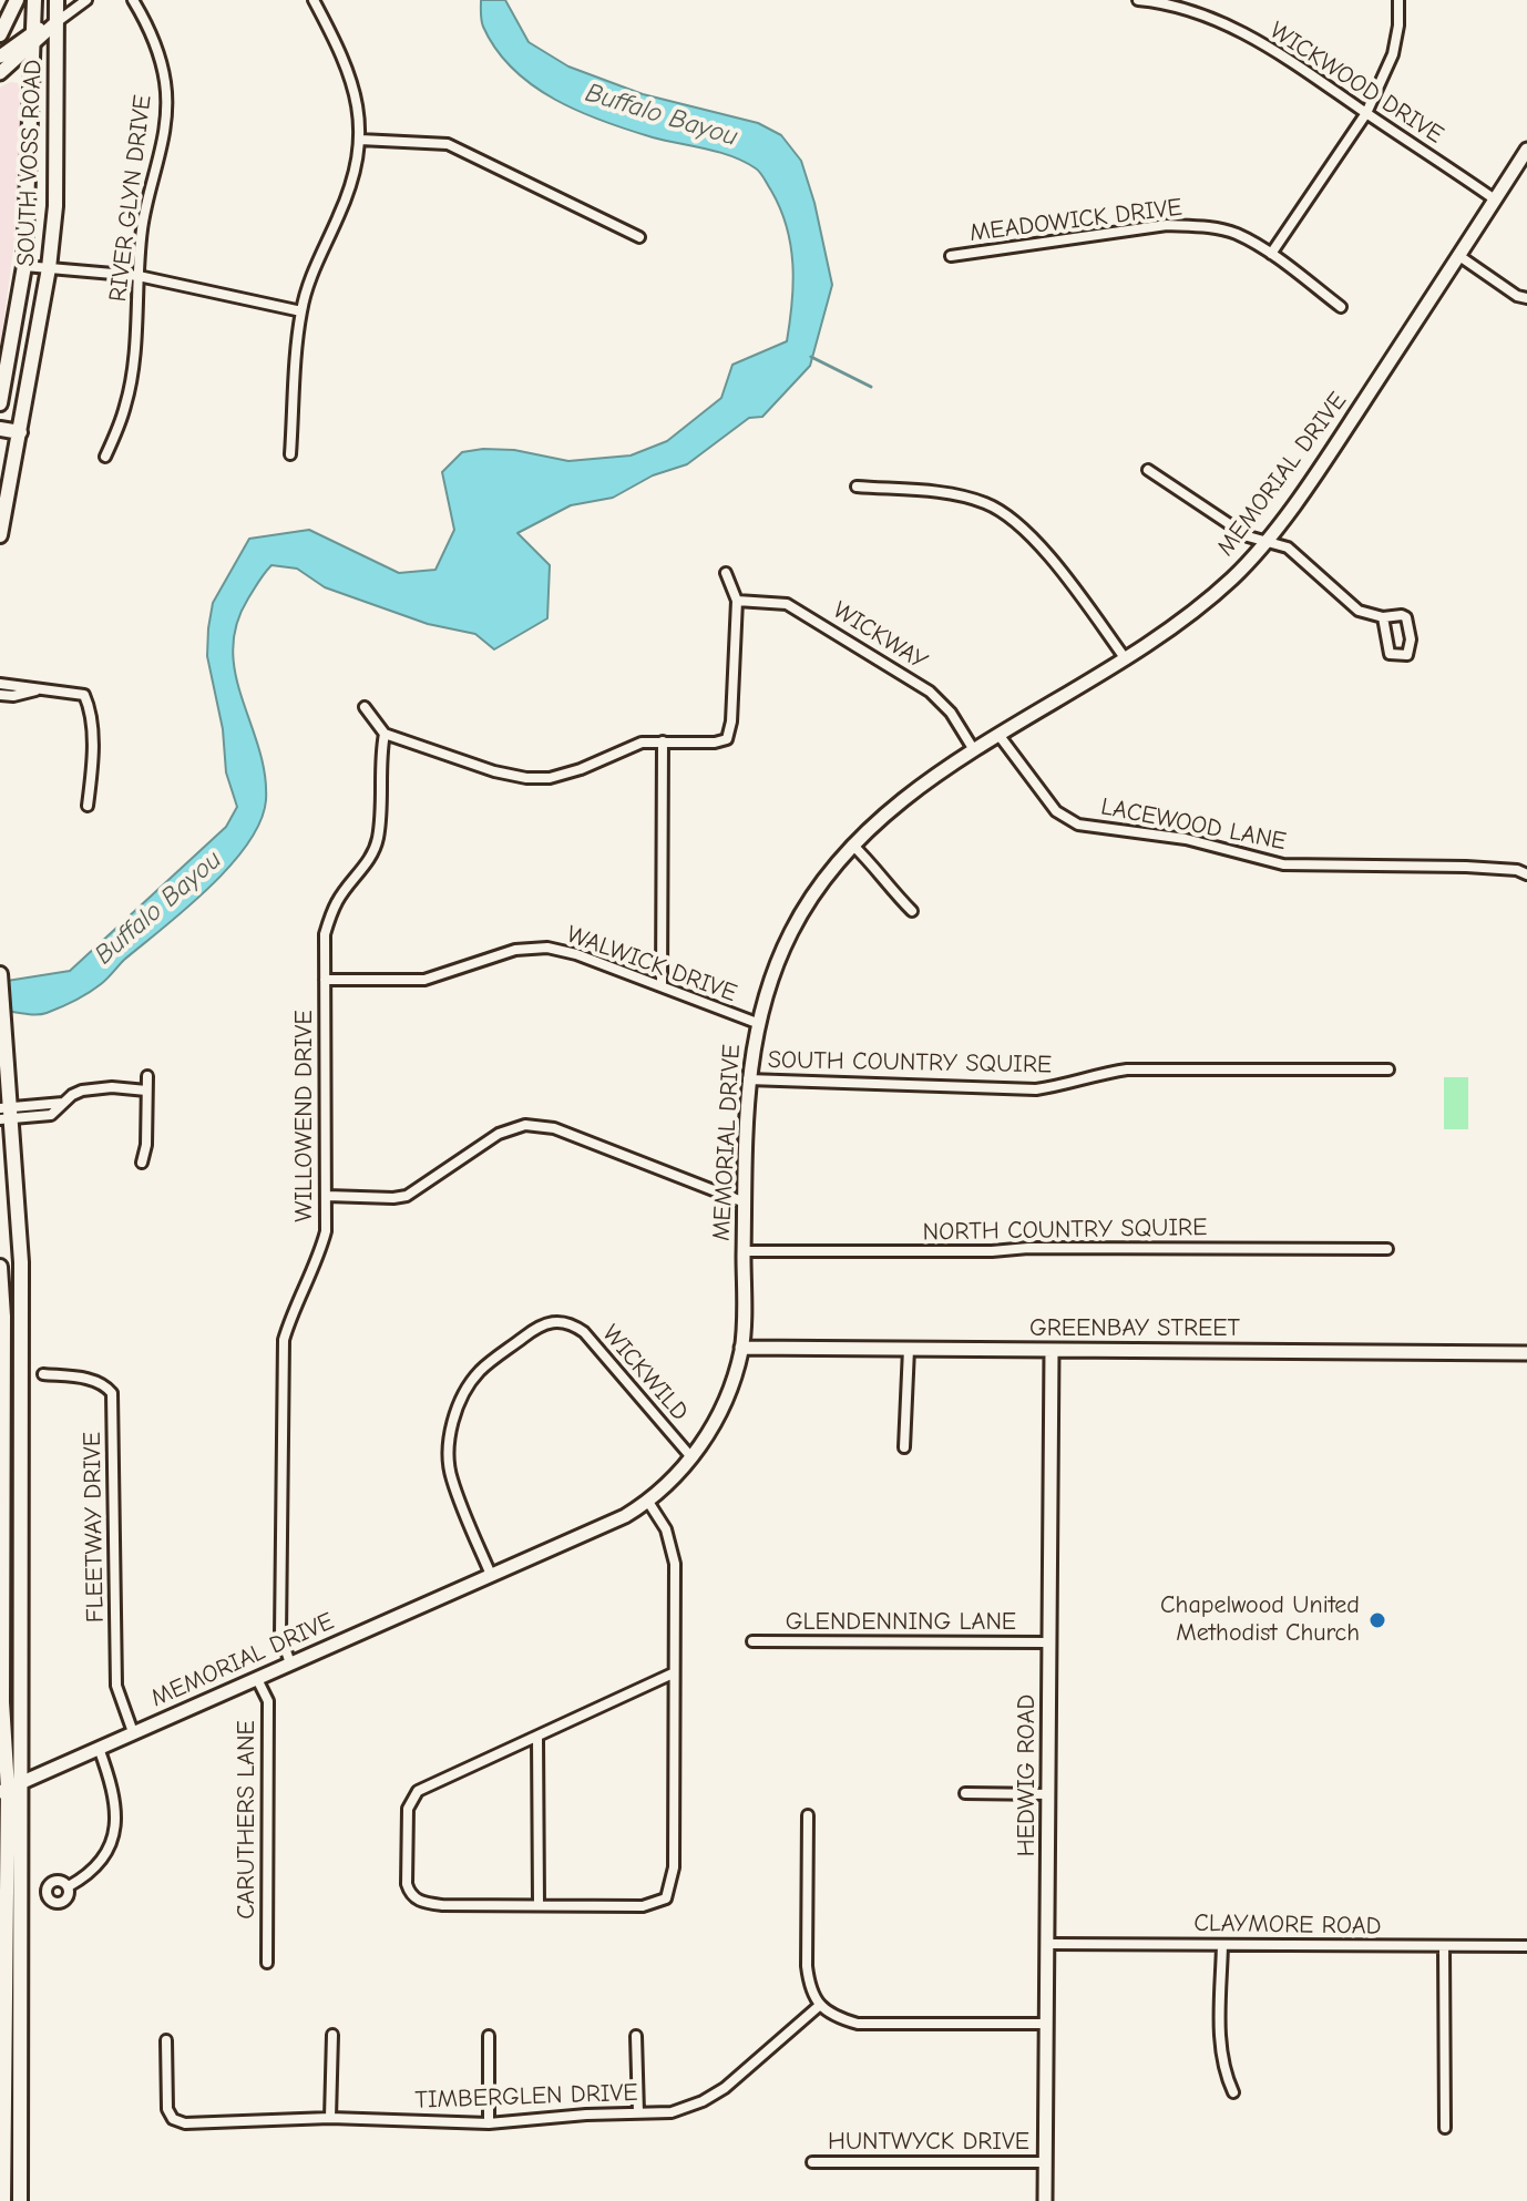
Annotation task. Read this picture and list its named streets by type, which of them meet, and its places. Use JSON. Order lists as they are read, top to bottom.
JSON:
{
  "streets": {
    "main road": ["SOUTH VOSS ROAD"],
    "street": [
      "WICKWOOD DRIVE",
      "RIVER GLYN DRIVE",
      "MEADOWICK DRIVE",
      "MEMORIAL DRIVE",
      "WICKWAY",
      "LACEWOOD LANE",
      "WALWICK DRIVE",
      "SOUTH COUNTRY SQUIRE",
      "WILLOWEND DRIVE",
      "NORTH COUNTRY SQUIRE",
      "GREENBAY STREET",
      "WICKWILD",
      "FLEETWAY DRIVE",
      "GLENDENNING LANE",
      "HEDWIG ROAD",
      "CARUTHERS LANE",
      "CLAYMORE ROAD",
      "TIMBERGLEN DRIVE",
      "HUNTWYCK DRIVE"
    ]
  },
  "crossings": [
    ["WICKWOOD DRIVE", "MEMORIAL DRIVE"],
    ["MEMORIAL DRIVE", "WICKWAY"],
    ["MEMORIAL DRIVE", "LACEWOOD LANE"],
    ["MEMORIAL DRIVE", "WALWICK DRIVE"],
    ["MEMORIAL DRIVE", "SOUTH COUNTRY SQUIRE"],
    ["MEMORIAL DRIVE", "WILLOWEND DRIVE"],
    ["MEMORIAL DRIVE", "NORTH COUNTRY SQUIRE"],
    ["MEMORIAL DRIVE", "GREENBAY STREET"],
    ["MEMORIAL DRIVE", "WICKWILD"],
    ["MEMORIAL DRIVE", "FLEETWAY DRIVE"],
    ["MEMORIAL DRIVE", "CARUTHERS LANE"],
    ["WALWICK DRIVE", "WILLOWEND DRIVE"],
    ["GREENBAY STREET", "HEDWIG ROAD"],
    ["GLENDENNING LANE", "HEDWIG ROAD"],
    ["HEDWIG ROAD", "CLAYMORE ROAD"],
    ["HEDWIG ROAD", "HUNTWYCK DRIVE"]
  ],
  "water": ["Buffalo Bayou"],
  "places": ["Chapelwood United Methodist Church"]
}
